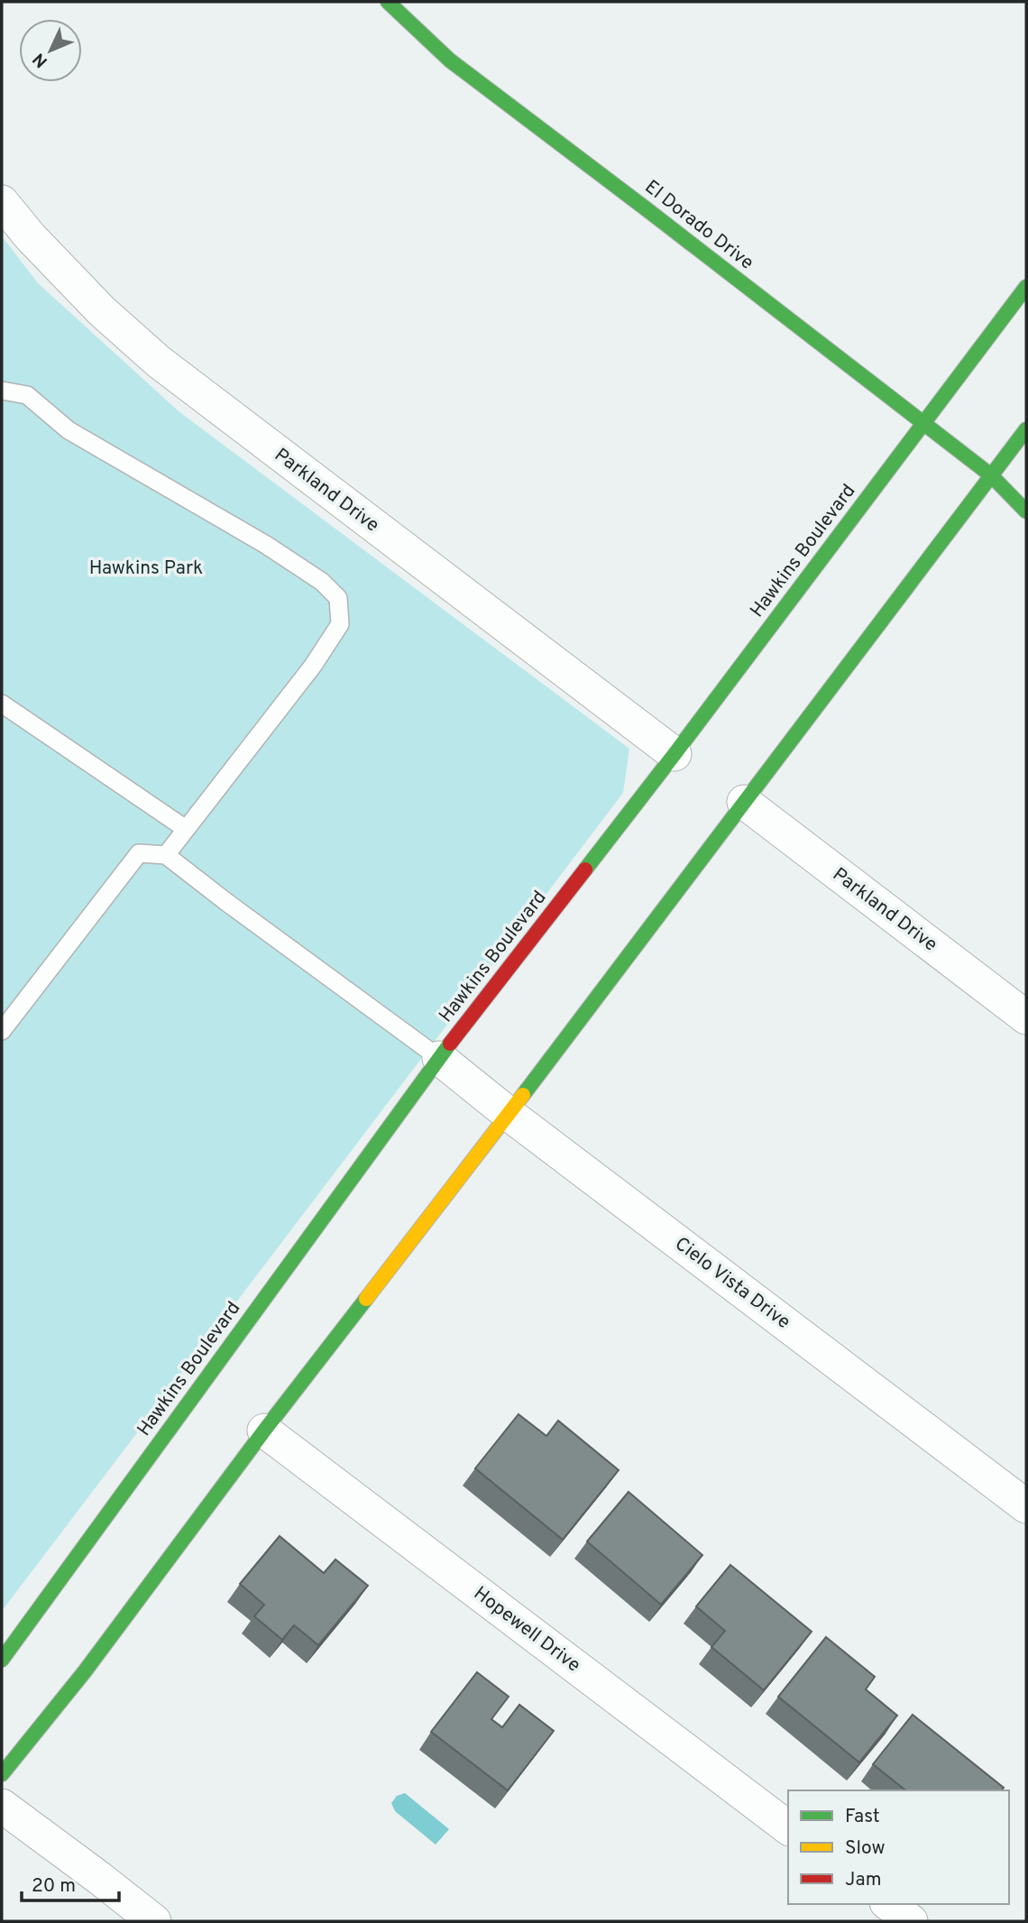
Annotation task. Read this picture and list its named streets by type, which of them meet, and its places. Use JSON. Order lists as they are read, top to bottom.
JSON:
{
  "streets": {
    "main road": ["El Dorado Drive", "Hawkins Boulevard"],
    "street": ["Parkland Drive", "Cielo Vista Drive", "Hopewell Drive"]
  },
  "crossings": [
    ["El Dorado Drive", "Hawkins Boulevard"],
    ["Parkland Drive", "Hawkins Boulevard"],
    ["Hawkins Boulevard", "Cielo Vista Drive"]
  ],
  "parks": ["Hawkins Park"],
  "legend": ["Fast", "Slow", "Jam"],
  "scale_bar": "20 m",
  "north": "bottom left"
}
